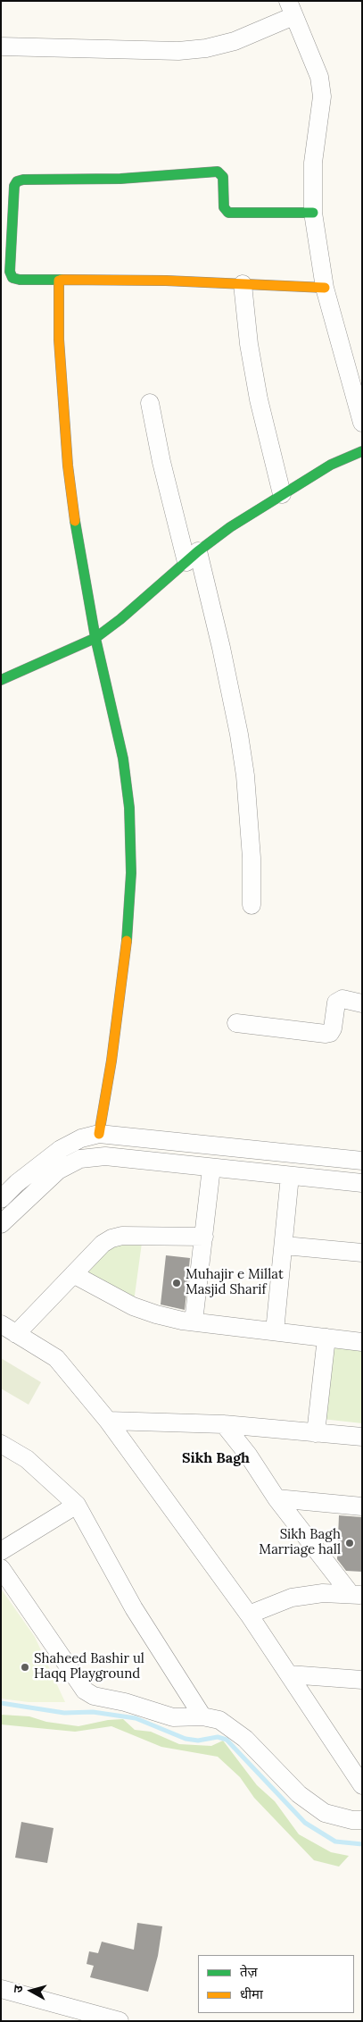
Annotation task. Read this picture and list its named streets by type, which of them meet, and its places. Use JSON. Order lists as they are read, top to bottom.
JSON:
{
  "districts": ["Sikh Bagh"],
  "places": ["Muhajir e Millat Masjid Sharif", "Sikh Bagh Marriage hall", "Shaheed Bashir ul Haqq Playground"],
  "legend": ["तेज़", "धीमा"],
  "north": "left"
}
